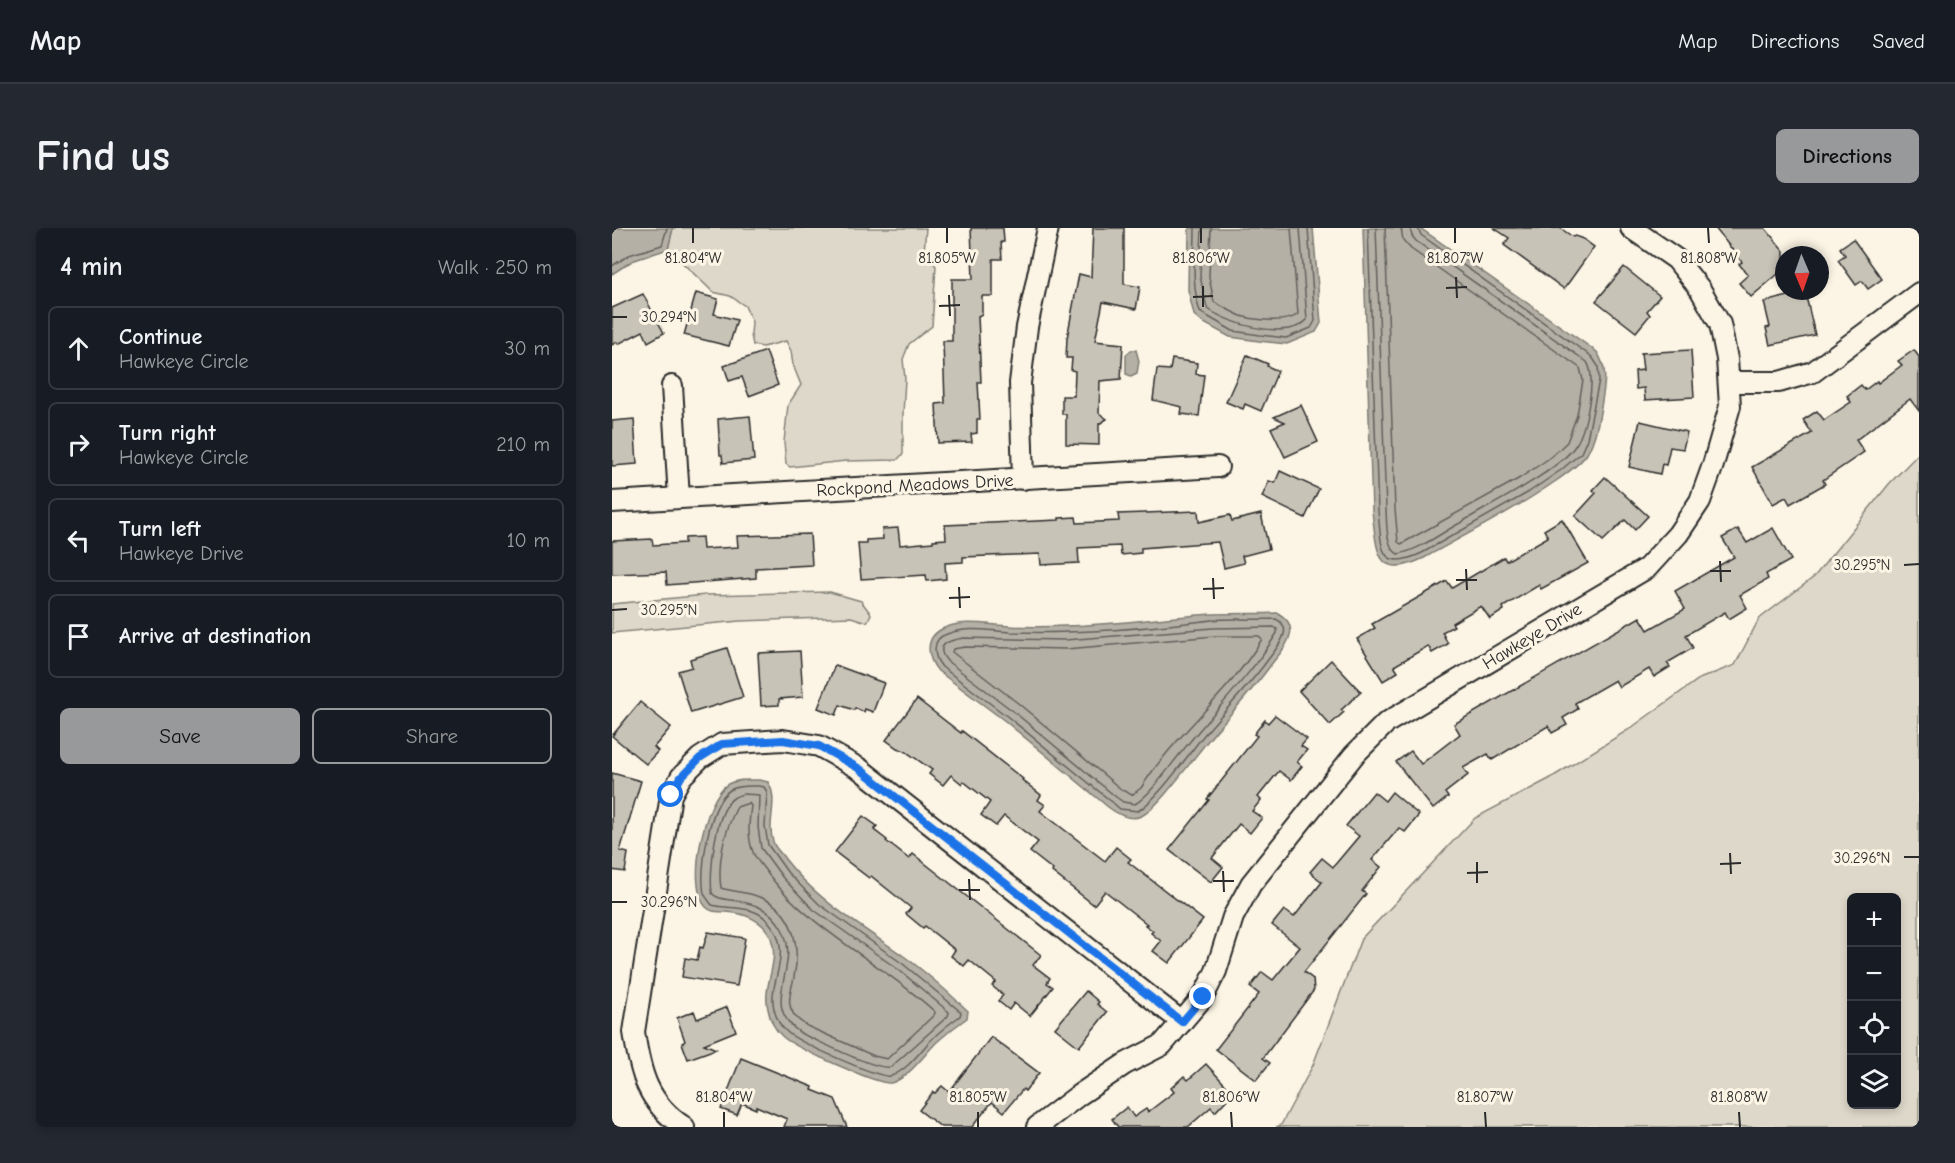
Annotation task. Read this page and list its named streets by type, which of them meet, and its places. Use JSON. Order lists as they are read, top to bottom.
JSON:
{
  "streets": {
    "street": ["Rockpond Meadows Drive", "Hawkeye Drive"]
  },
  "north": "bottom",
  "page": {
    "header": "Map",
    "nav": ["Map", "Directions", "Saved"],
    "buttons": [
      "Directions",
      ["Save", "Share"]
    ],
    "title": "Find us",
    "heading": ["4 min", "Walk · 250 m"],
    "list": [
      ["Continue", "Hawkeye Circle", "30 m"],
      ["Turn right", "Hawkeye Circle", "210 m"],
      ["Turn left", "Hawkeye Drive", "10 m"],
      "Arrive at destination"
    ],
    "map_buttons": ["+", "−"]
  },
  "coordinates": [
    "81.804°W",
    "81.805°W",
    "81.806°W",
    "81.807°W",
    "81.808°W",
    "30.294°N",
    "30.295°N",
    "30.296°N"
  ]
}
